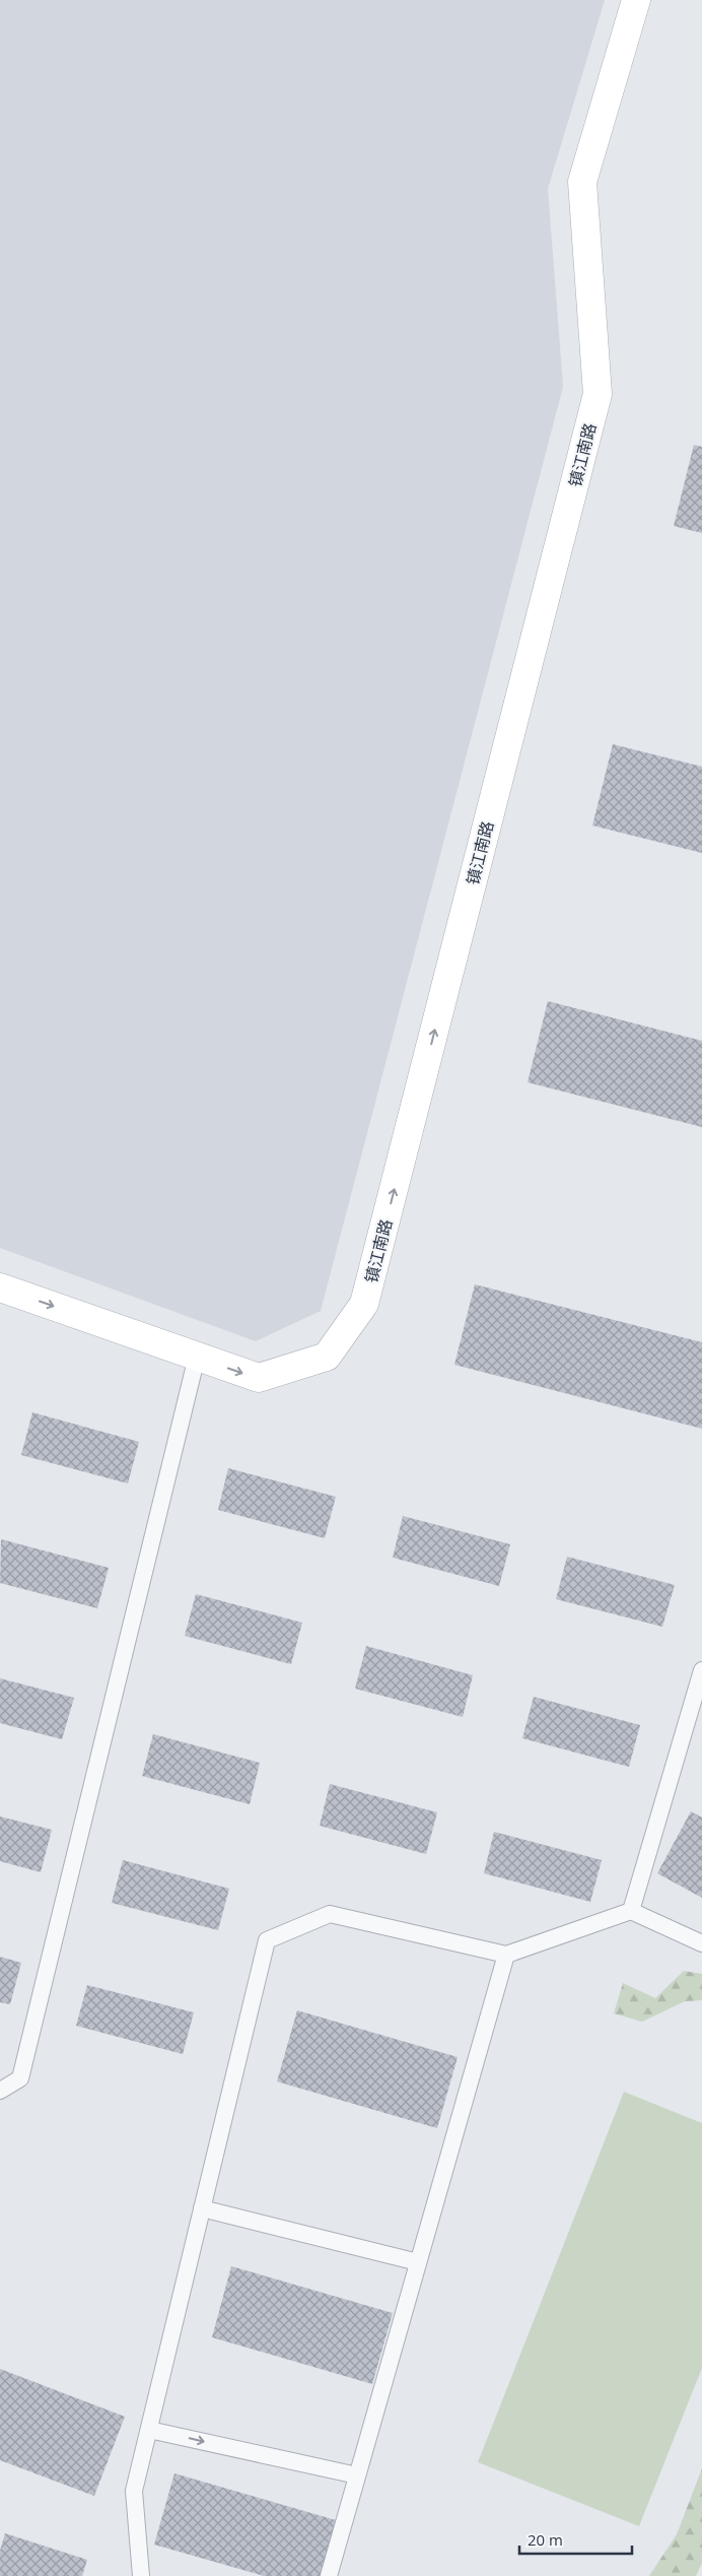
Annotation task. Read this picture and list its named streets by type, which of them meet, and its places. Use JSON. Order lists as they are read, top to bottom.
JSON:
{
  "streets": {
    "street": ["镇江南路"]
  },
  "one_way": ["镇江南路"],
  "scale_bar": "20 m"
}
